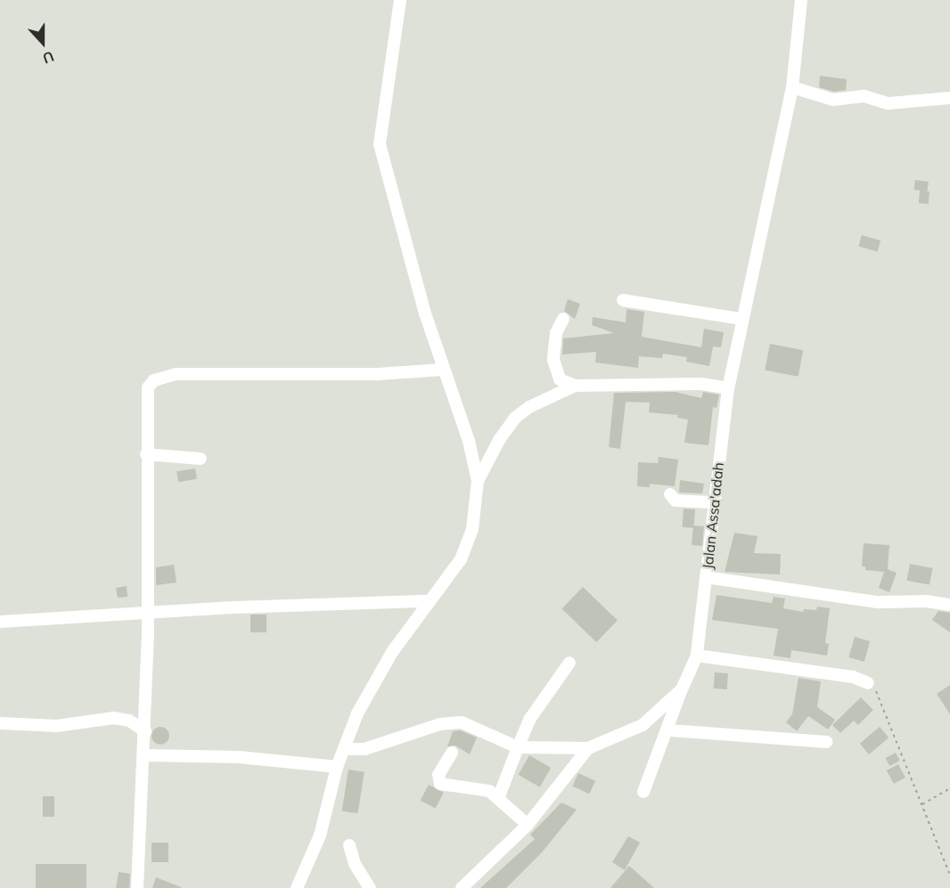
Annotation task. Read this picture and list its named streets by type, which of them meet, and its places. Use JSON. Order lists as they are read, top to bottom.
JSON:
{
  "streets": {
    "street": ["Jalan Assa'adah"]
  },
  "north": "bottom"
}
